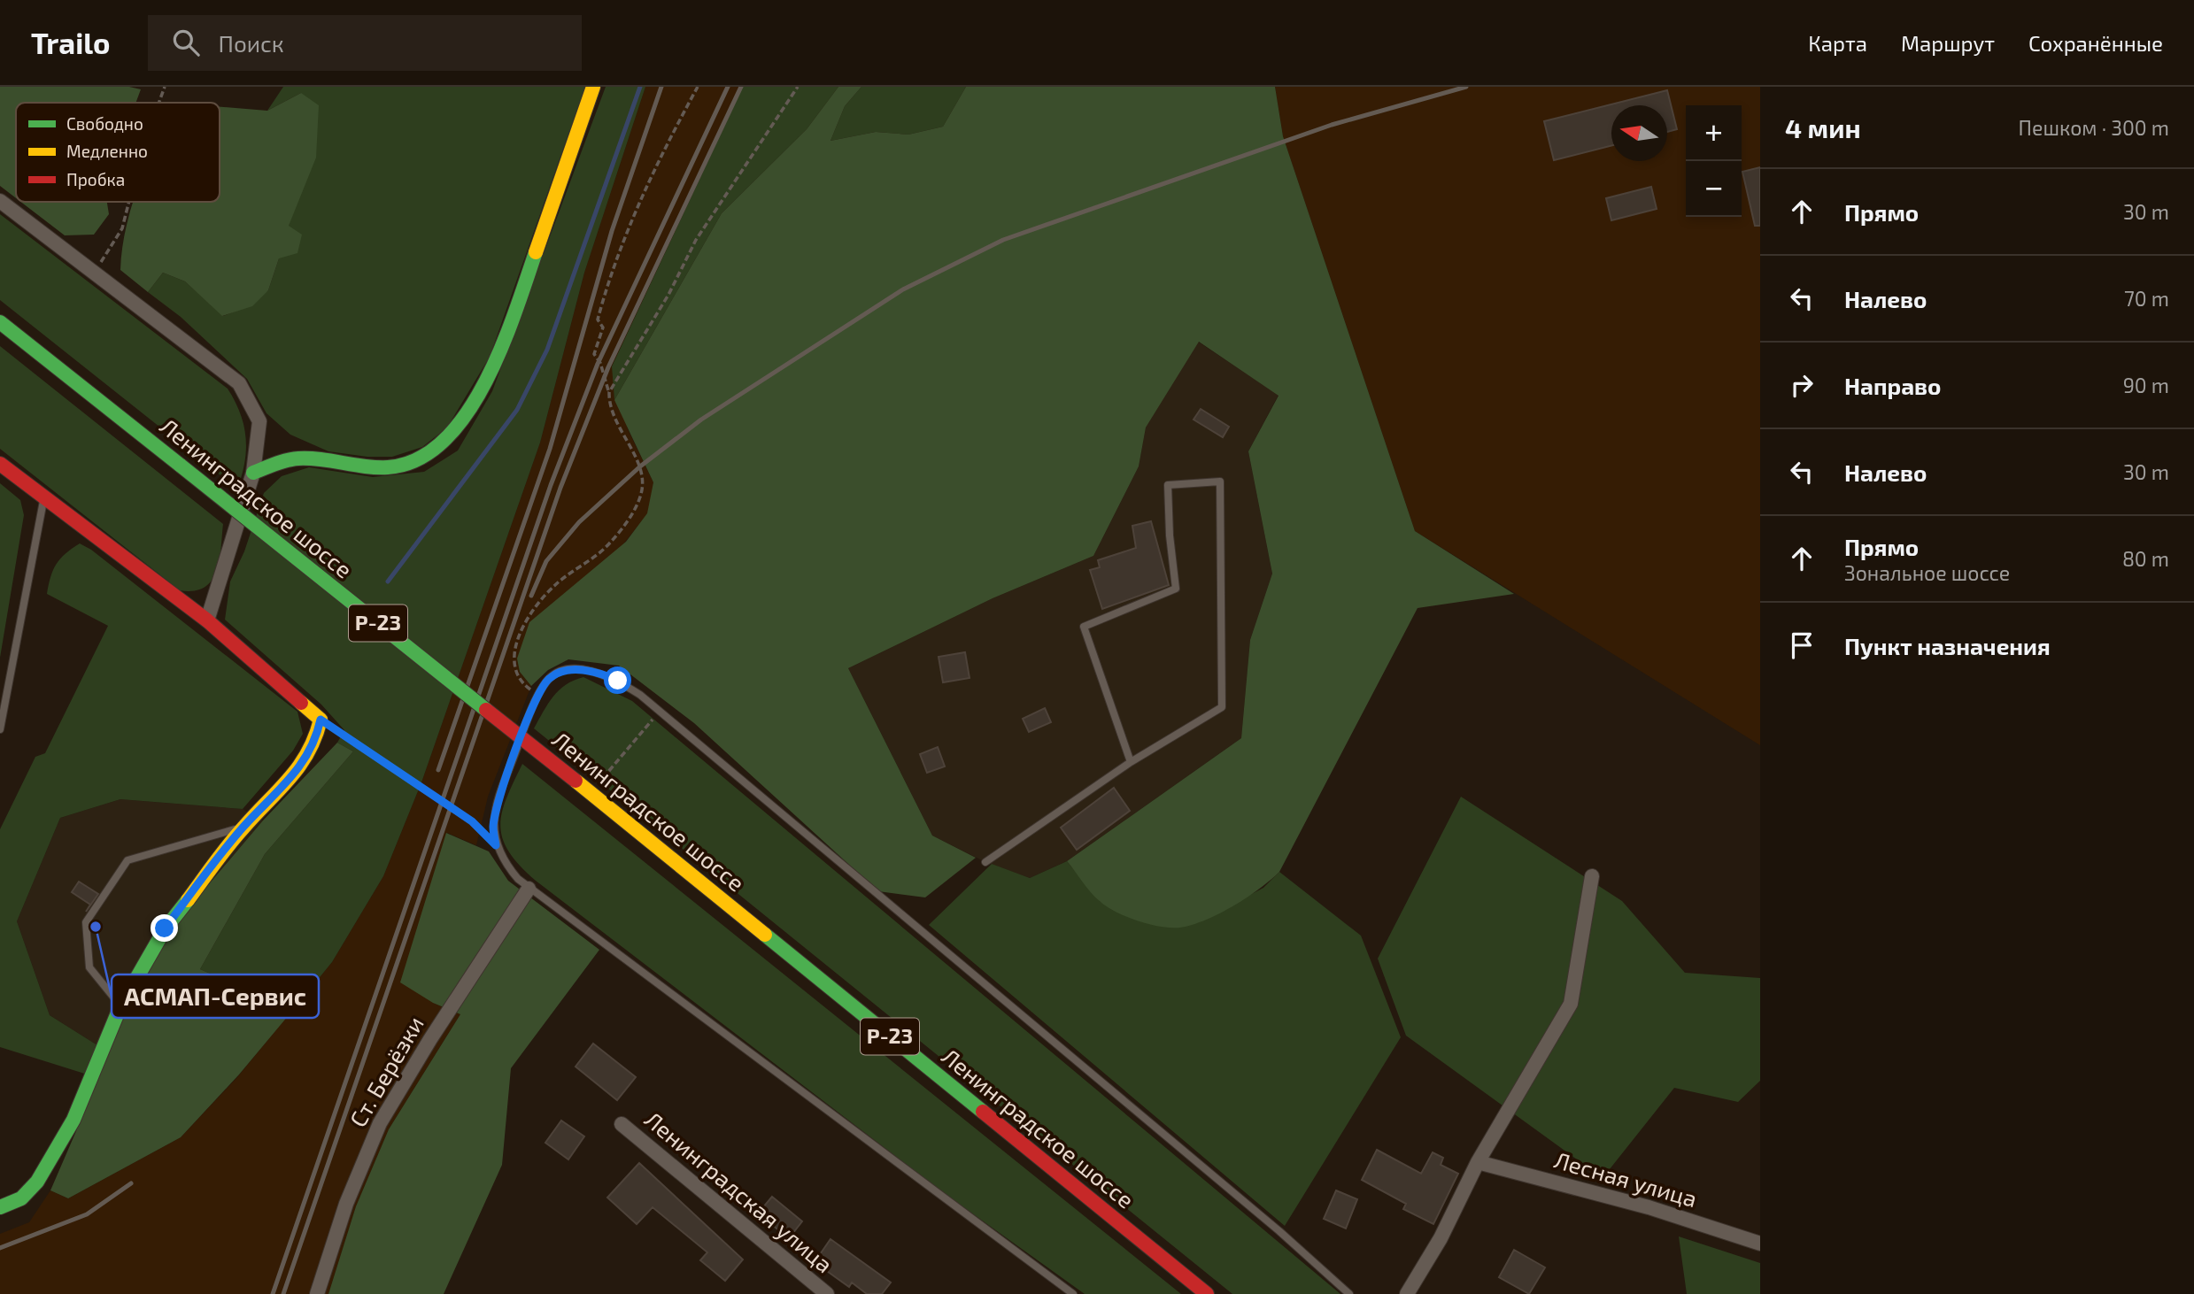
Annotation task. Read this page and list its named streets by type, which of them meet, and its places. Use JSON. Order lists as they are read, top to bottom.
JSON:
{
  "streets": {
    "main road": ["Ленинградское шоссе", "Р-23"],
    "street": ["Ст. Берёзки", "Лесная улица", "Ленинградская улица"]
  },
  "places": ["АСМАП-Сервис"],
  "legend": ["Свободно", "Медленно", "Пробка"],
  "north": "left",
  "page": {
    "header": "Trailo",
    "search": "Поиск",
    "nav": ["Карта", "Маршрут", "Сохранённые"],
    "heading": ["4 мин", "Пешком · 300 m"],
    "map_buttons": ["+", "−"],
    "list": [
      ["Прямо", "30 m"],
      ["Налево", "70 m"],
      ["Направо", "90 m"],
      ["Налево", "30 m"],
      ["Прямо", "Зональное шоссе", "80 m"],
      "Пункт назначения"
    ]
  }
}
